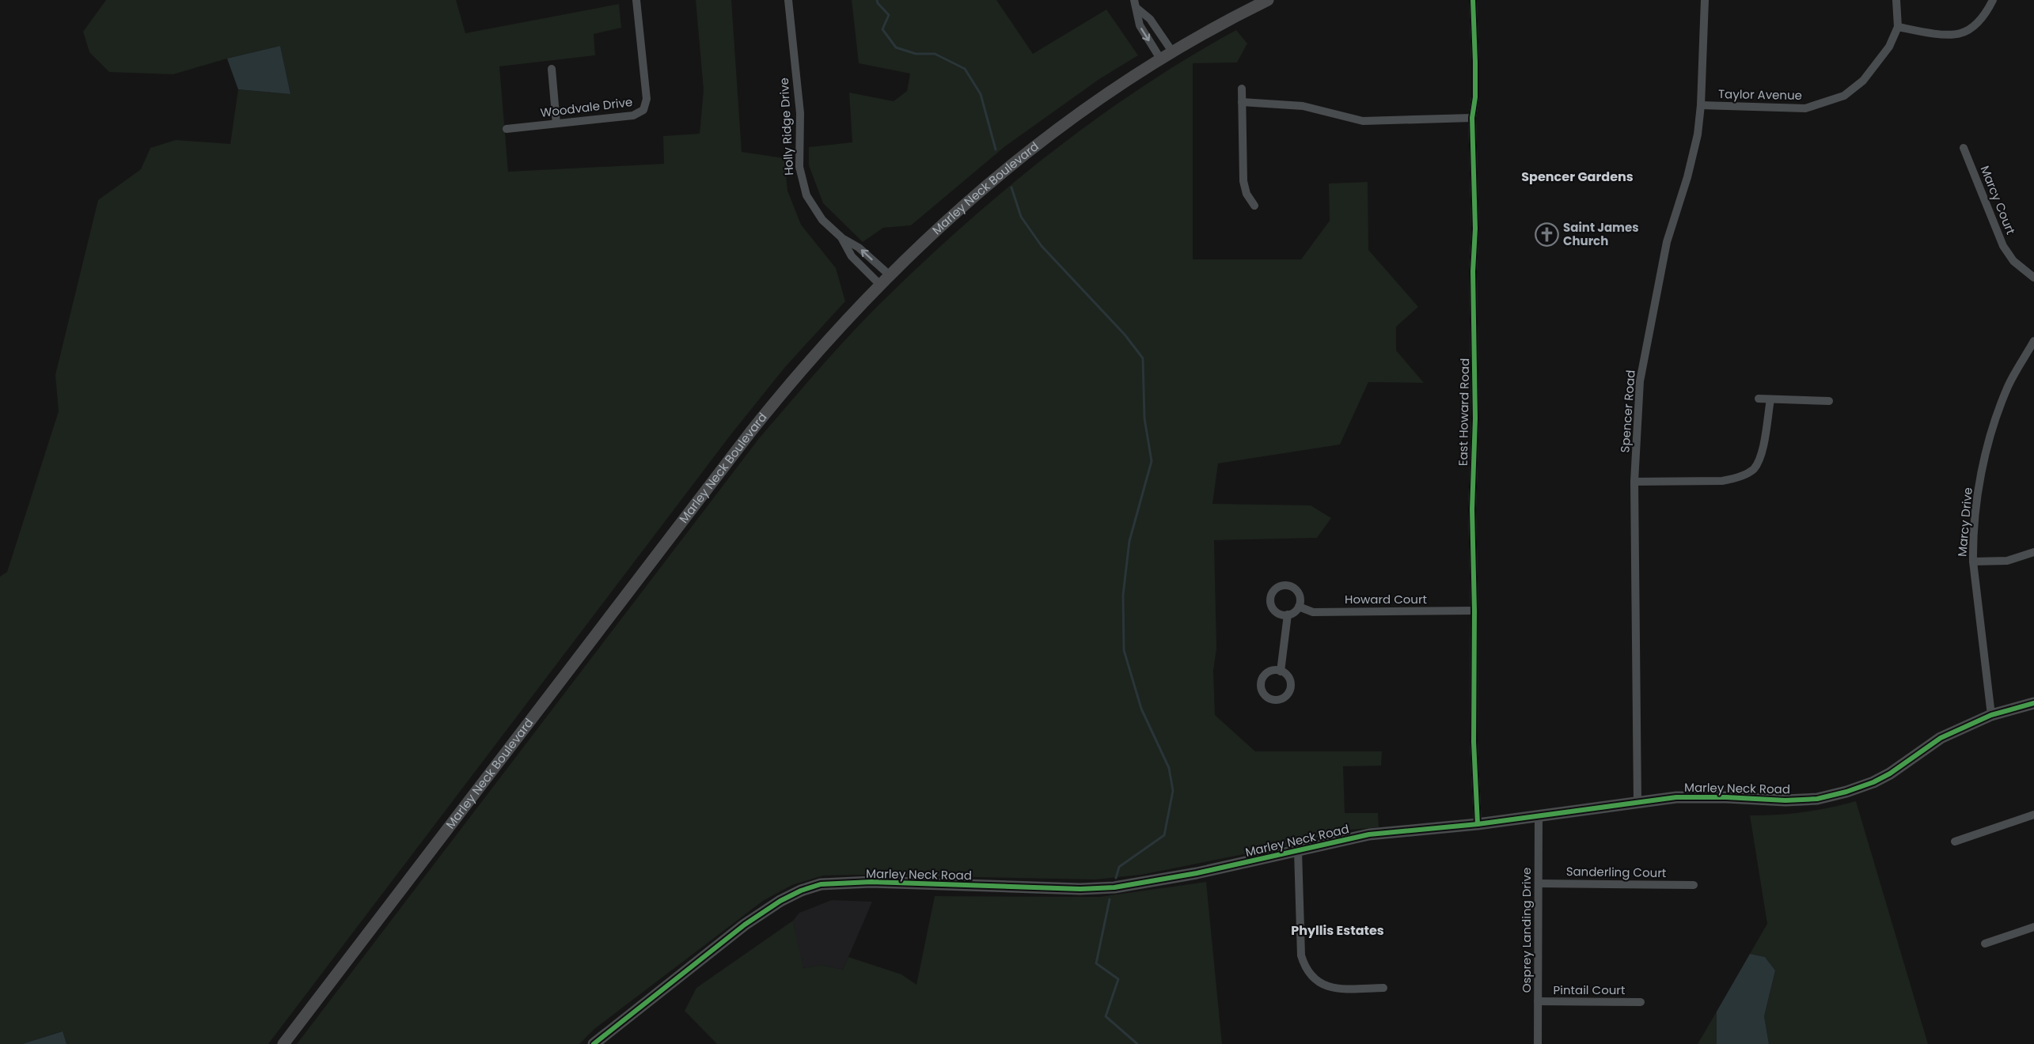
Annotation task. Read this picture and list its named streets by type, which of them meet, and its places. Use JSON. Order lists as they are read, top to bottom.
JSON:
{
  "streets": {
    "street": [
      "Taylor Avenue",
      "Woodvale Drive",
      "Holly Ridge Drive",
      "Marley Neck Boulevard",
      "Marcy Court",
      "Spencer Road",
      "East Howard Road",
      "Marcy Drive",
      "Howard Court",
      "Marley Neck Road",
      "Sanderling Court",
      "Osprey Landing Drive",
      "Pintail Court"
    ]
  },
  "crossings": [
    ["Taylor Avenue", "Spencer Road"],
    ["Holly Ridge Drive", "Marley Neck Boulevard"],
    ["Spencer Road", "Marley Neck Road"],
    ["East Howard Road", "Howard Court"],
    ["East Howard Road", "Marley Neck Road"],
    ["Marcy Drive", "Marley Neck Road"],
    ["Marley Neck Road", "Osprey Landing Drive"],
    ["Sanderling Court", "Osprey Landing Drive"],
    ["Osprey Landing Drive", "Pintail Court"]
  ],
  "districts": ["Spencer Gardens", "Phyllis Estates"],
  "places": {
    "church": ["Saint James Church"]
  }
}
